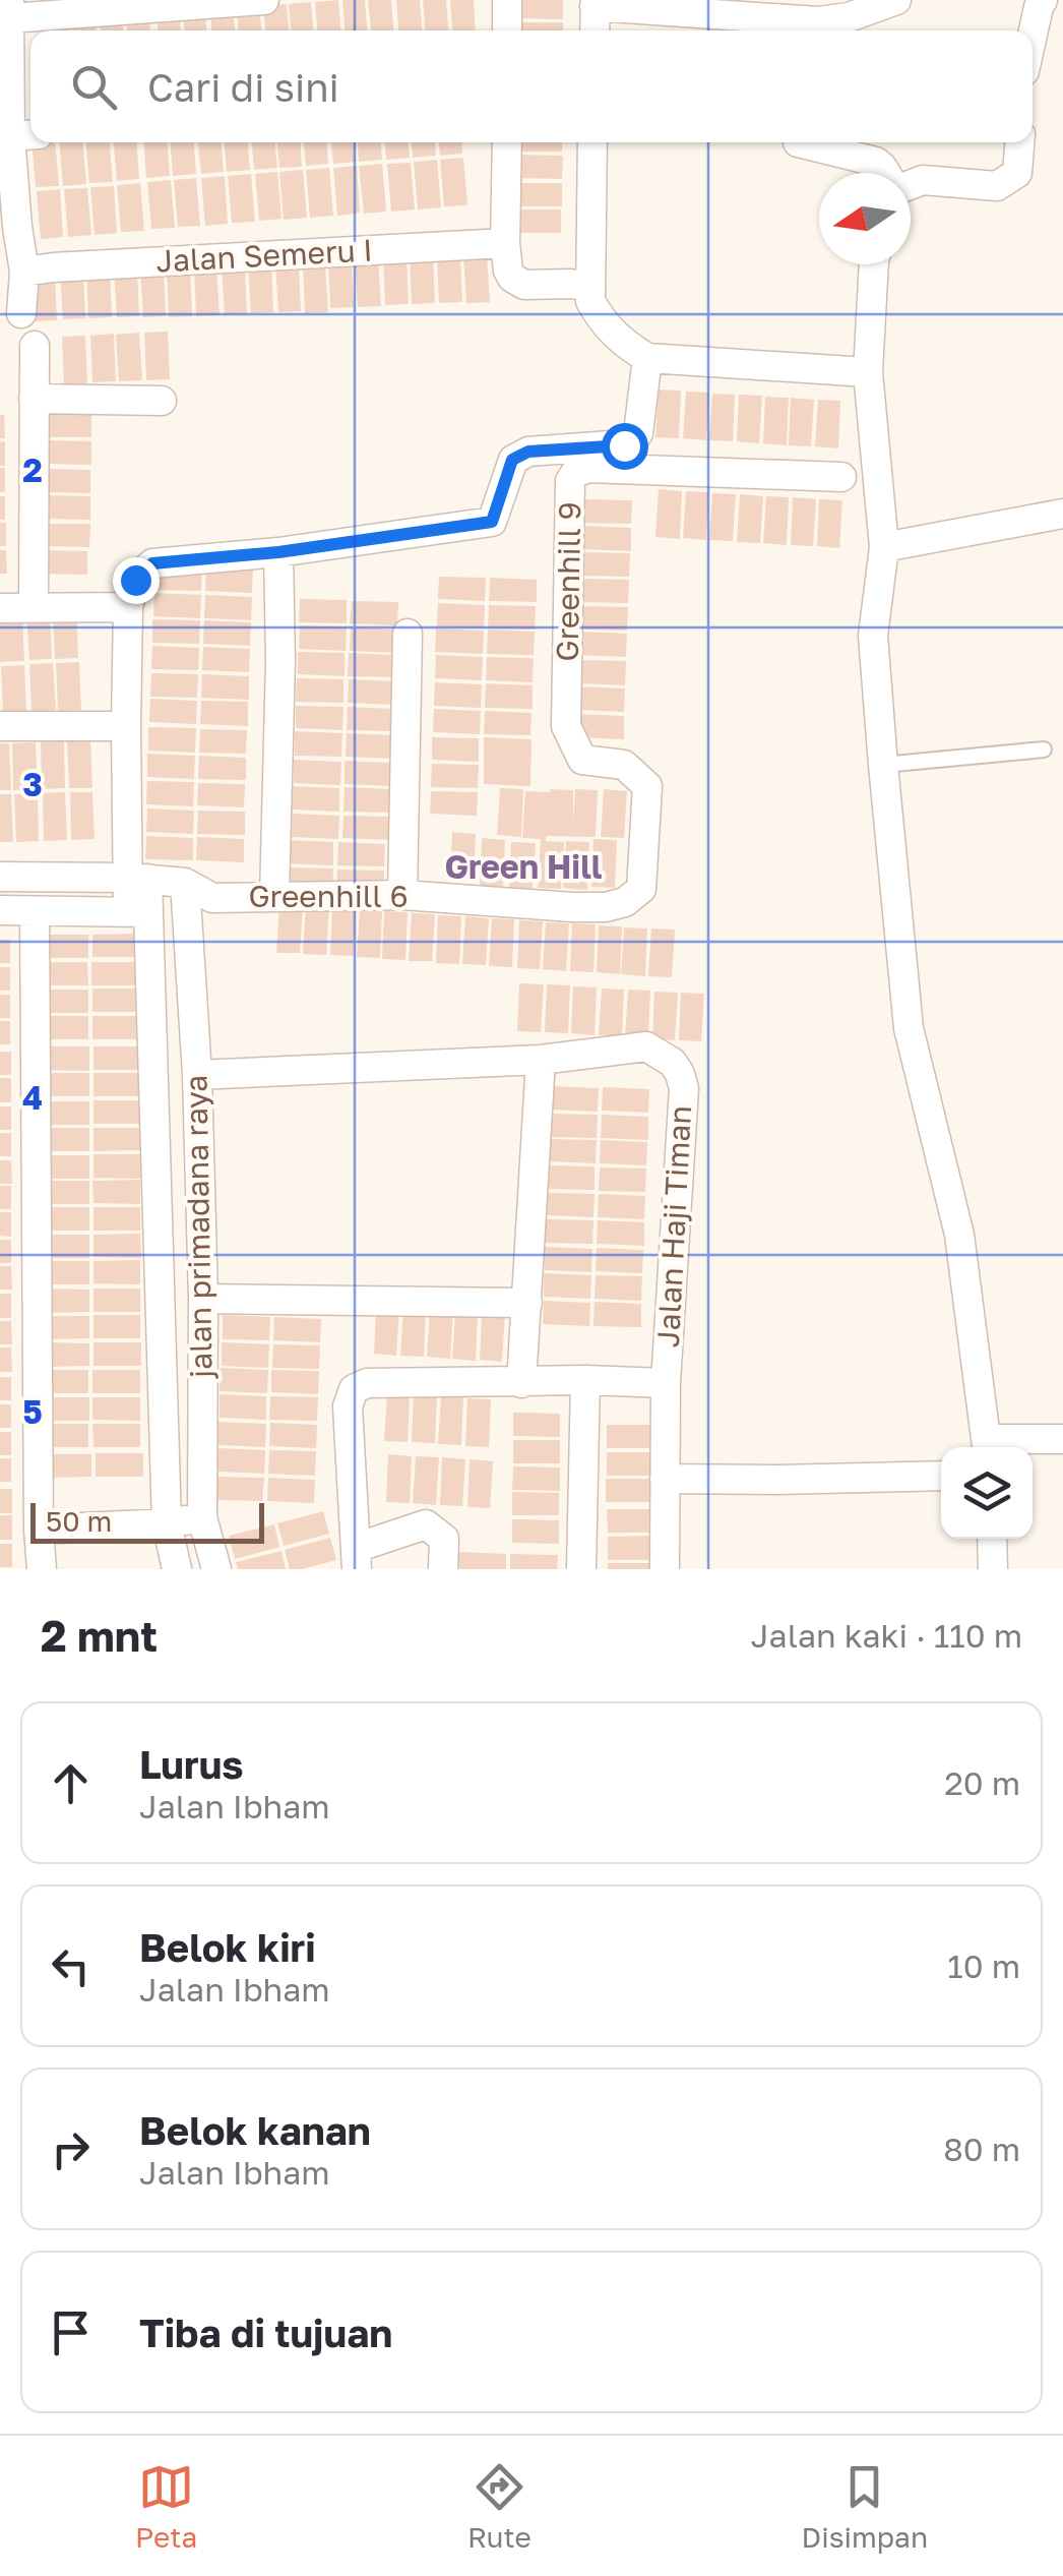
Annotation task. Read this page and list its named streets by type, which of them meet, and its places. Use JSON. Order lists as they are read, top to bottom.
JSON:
{
  "streets": {
    "street": [
      "Jalan Semeru I",
      "Greenhill 9",
      "Greenhill 6",
      "jalan primadana raya",
      "Jalan Haji Timan"
    ]
  },
  "crossings": [
    ["Greenhill 9", "Greenhill 6"],
    ["jalan primadana raya", "Jalan Haji Timan"]
  ],
  "districts": ["Green Hill"],
  "scale_bar": "50 m",
  "north": "left",
  "page": {
    "search": "Cari di sini",
    "scale": "50 m",
    "heading": ["2 mnt", "Jalan kaki · 110 m"],
    "list": [
      ["Lurus", "Jalan Ibham", "20 m"],
      ["Belok kiri", "Jalan Ibham", "10 m"],
      ["Belok kanan", "Jalan Ibham", "80 m"],
      "Tiba di tujuan"
    ],
    "nav": ["Peta", "Rute", "Disimpan"]
  },
  "grid": {
    "rows": [
      "2",
      "3",
      "4",
      "5"
    ]
  }
}
